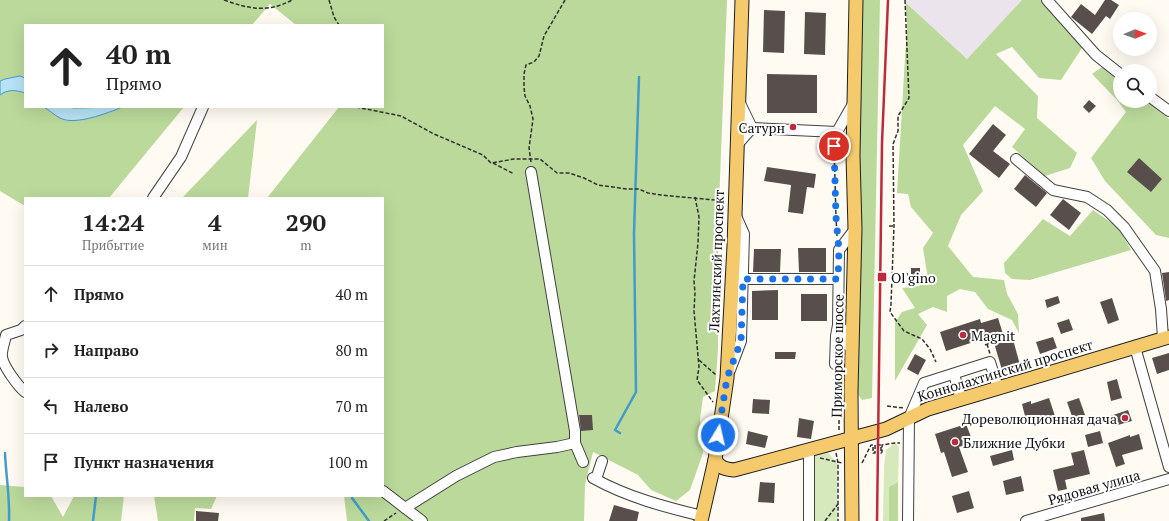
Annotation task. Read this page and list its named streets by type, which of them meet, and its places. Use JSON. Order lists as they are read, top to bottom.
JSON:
{
  "streets": {
    "main road": ["Лахтинский проспект", "Приморское шоссе", "Коннолахтинский проспект"],
    "street": ["Рядовая улица"]
  },
  "crossings": [
    ["Лахтинский проспект", "Коннолахтинский проспект"],
    ["Приморское шоссе", "Коннолахтинский проспект"]
  ],
  "places": {
    "other": [
      "Сатурн",
      "Magnit",
      "Дореволюционная дача",
      "Ближние Дубки"
    ],
    "transit": ["Ol'gino"]
  },
  "north": "right",
  "page": {
    "turn": ["40 m", "Прямо"],
    "eta": [
      "14:24",
      "Прибытие",
      "4",
      "мин",
      "290",
      "m"
    ],
    "list": [
      {
        "name": "Прямо",
        "value": "40 m"
      },
      {
        "name": "Направо",
        "value": "80 m"
      },
      {
        "name": "Налево",
        "value": "70 m"
      },
      {
        "name": "Пункт назначения",
        "value": "100 m"
      }
    ]
  }
}
